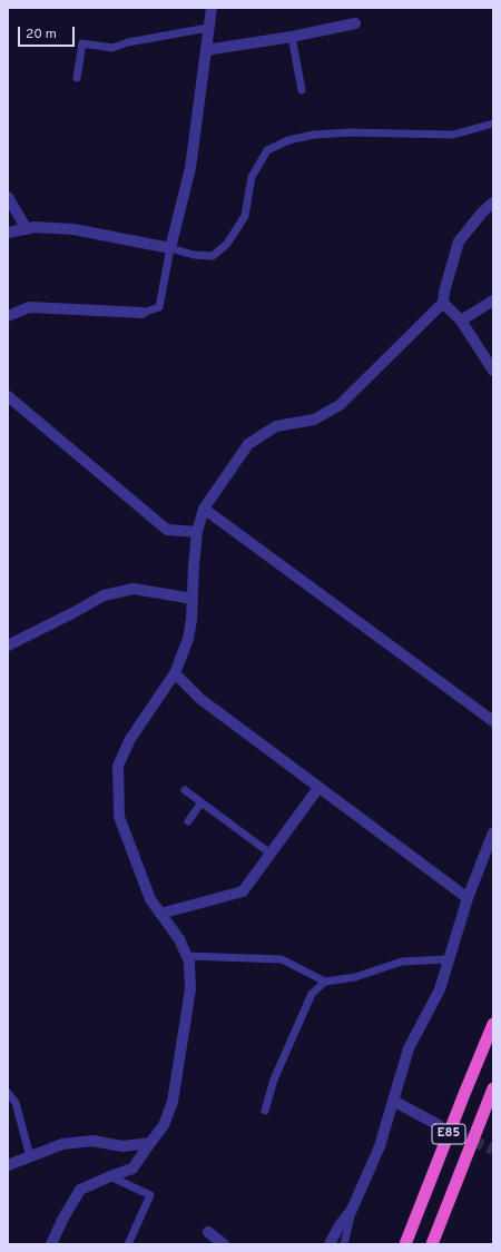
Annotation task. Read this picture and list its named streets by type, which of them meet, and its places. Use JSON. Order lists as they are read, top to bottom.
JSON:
{
  "streets": {
    "highway": ["E85"]
  },
  "scale_bar": "20 m"
}
